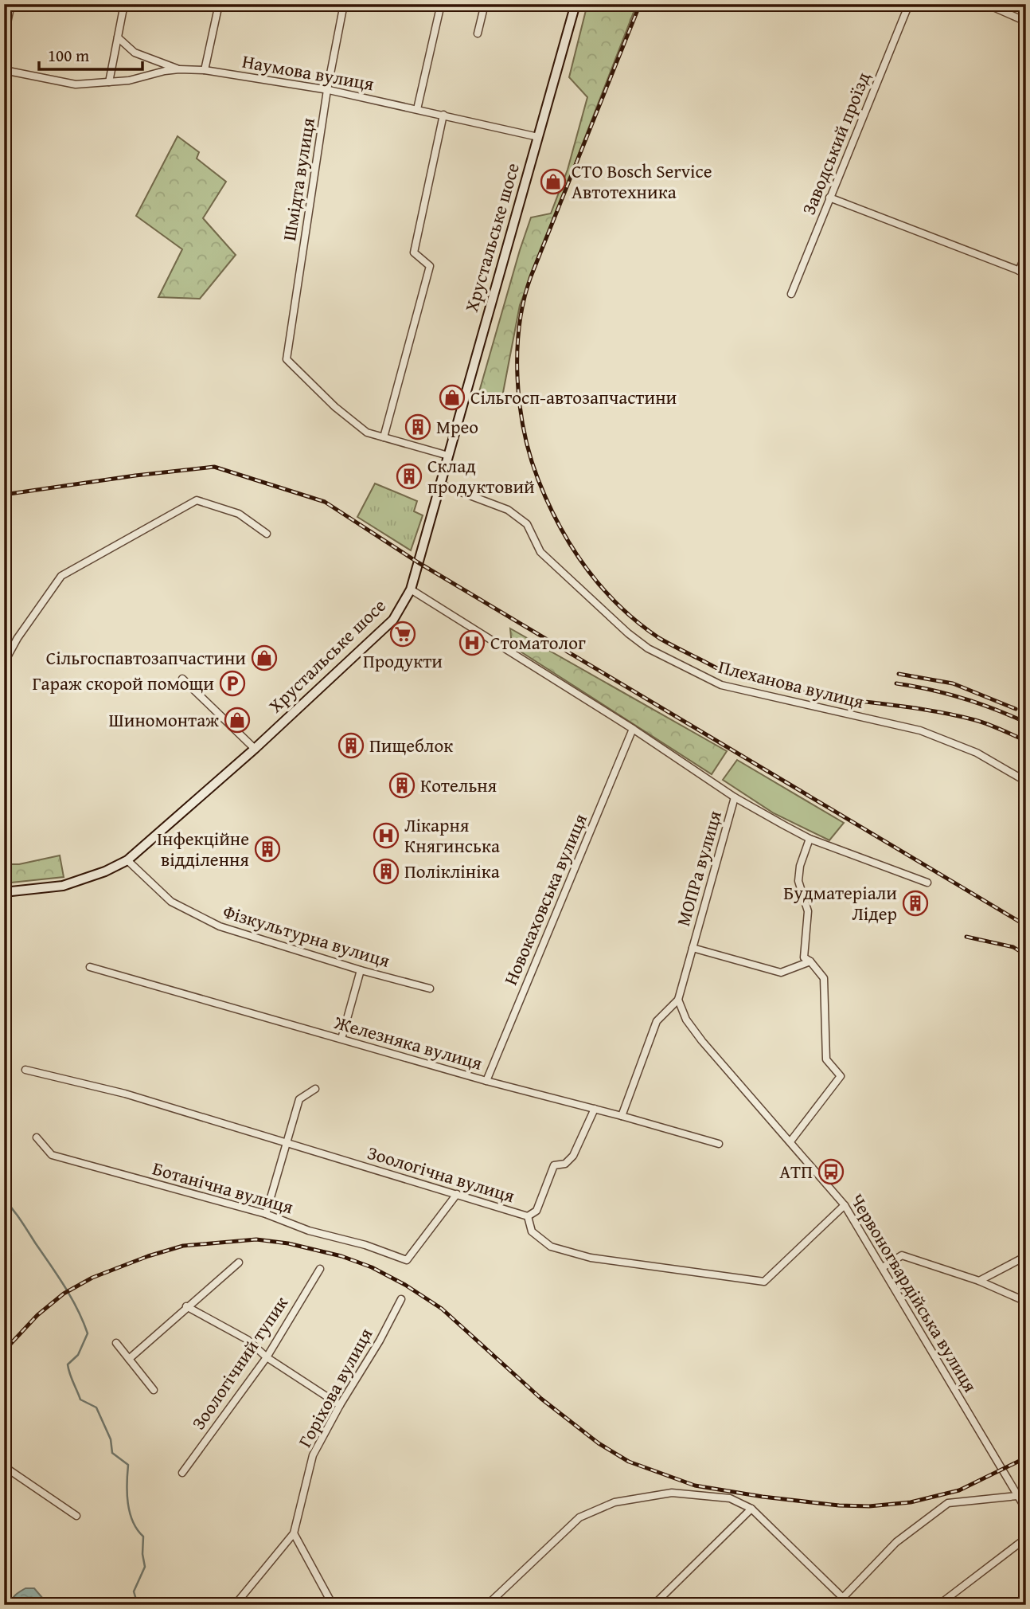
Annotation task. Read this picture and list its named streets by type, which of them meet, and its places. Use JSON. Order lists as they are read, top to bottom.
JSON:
{
  "streets": {
    "street": [
      "Наумова вулиця",
      "Заводський проїзд",
      "Шмідта вулиця",
      "Хрустальське шосе",
      "Плеханова вулиця",
      "МОПРа вулиця",
      "Новокаховська вулиця",
      "Фізкультурна вулиця",
      "Железняка вулиця",
      "Зоологічна вулиця",
      "Ботанічна вулиця",
      "Червоногвардійська вулиця",
      "Зоологічний тупик",
      "Горіхова вулиця"
    ]
  },
  "crossings": [
    ["Наумова вулиця", "Шмідта вулиця"],
    ["Наумова вулиця", "Хрустальське шосе"],
    ["Хрустальське шосе", "Плеханова вулиця"],
    ["Хрустальське шосе", "Фізкультурна вулиця"],
    ["МОПРа вулиця", "Железняка вулиця"],
    ["МОПРа вулиця", "Червоногвардійська вулиця"],
    ["Новокаховська вулиця", "Железняка вулиця"],
    ["Зоологічна вулиця", "Ботанічна вулиця"],
    ["Зоологічна вулиця", "Червоногвардійська вулиця"]
  ],
  "places": {
    "shop": [
      "СТО Bosch Service Автотехника",
      "Сільгосп-автозапчастини",
      "Сільгоспавтозапчастини",
      "Шиномонтаж"
    ],
    "building": [
      "Мрео",
      "Склад продуктовий",
      "Пищеблок",
      "Котельня",
      "Інфекційне відділення",
      "Поліклініка",
      "Будматеріали Лідер"
    ],
    "supermarket": ["Продукти"],
    "hospital": ["Стоматолог", "Лікарня Княгинська"],
    "parking": ["Гараж скорой помощи"],
    "bus stop": ["АТП"]
  },
  "scale_bar": "100 m"
}
